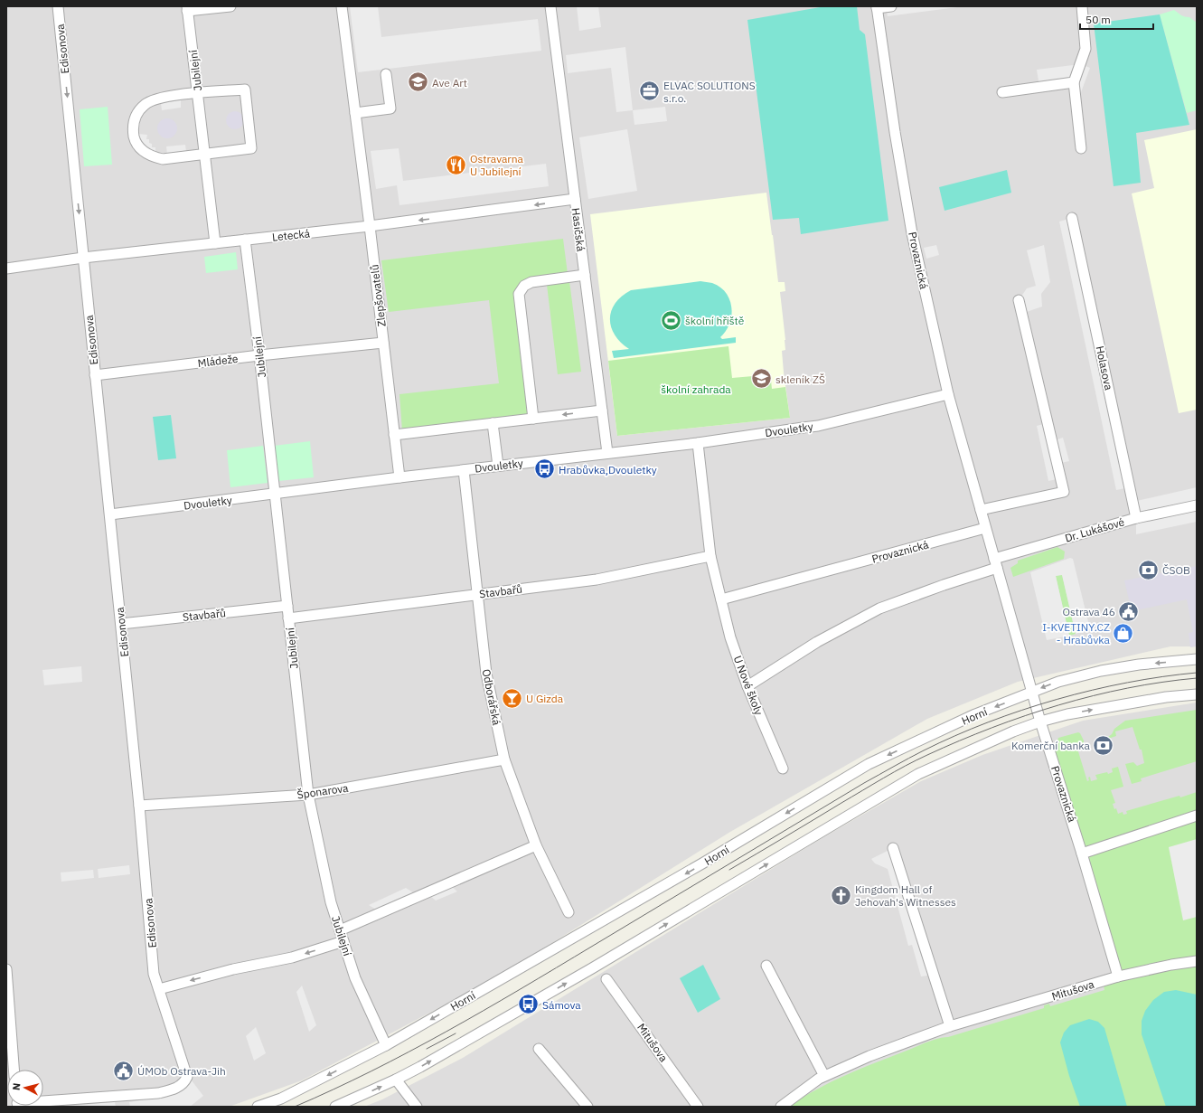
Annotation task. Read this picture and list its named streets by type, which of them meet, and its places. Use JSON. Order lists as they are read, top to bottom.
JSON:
{
  "streets": {
    "street": [
      "Edisonova",
      "Jubilejní",
      "Hasičská",
      "Letecká",
      "Provaznická",
      "Zlepšovatelů",
      "Mládeže",
      "Holasova",
      "Dvouletky",
      "Dr. Lukášové",
      "Stavbařů",
      "U Nové školy",
      "Odborářská",
      "Horní",
      "Šponarova",
      "Mitušova"
    ]
  },
  "crossings": [
    ["Edisonova", "Letecká"],
    ["Edisonova", "Mládeže"],
    ["Edisonova", "Dvouletky"],
    ["Edisonova", "Stavbařů"],
    ["Edisonova", "Šponarova"],
    ["Jubilejní", "Letecká"],
    ["Jubilejní", "Mládeže"],
    ["Jubilejní", "Dvouletky"],
    ["Jubilejní", "Stavbařů"],
    ["Jubilejní", "Horní"],
    ["Jubilejní", "Šponarova"],
    ["Hasičská", "Letecká"],
    ["Hasičská", "Dvouletky"],
    ["Letecká", "Zlepšovatelů"],
    ["Provaznická", "Dvouletky"],
    ["Provaznická", "Dr. Lukášové"],
    ["Provaznická", "U Nové školy"],
    ["Provaznická", "Horní"],
    ["Provaznická", "Mitušova"],
    ["Zlepšovatelů", "Mládeže"],
    ["Zlepšovatelů", "Dvouletky"],
    ["Holasova", "Dr. Lukášové"],
    ["Dvouletky", "U Nové školy"],
    ["Dvouletky", "Odborářská"],
    ["Dr. Lukášové", "U Nové školy"],
    ["Stavbařů", "U Nové školy"],
    ["Stavbařů", "Odborářská"],
    ["Odborářská", "Šponarova"]
  ],
  "one_way": ["Letecká"],
  "parks": ["školní zahrada"],
  "places": {
    "school or university": ["Ave Art", "skleník ZŠ"],
    "office": ["ELVAC SOLUTIONS s.r.o."],
    "restaurant": ["Ostravarna U Jubilejní"],
    "sports": ["školní hřiště"],
    "bus stop": ["Hrabůvka,Dvouletky", "Sámova"],
    "bank": ["ČSOB", "Komerční banka"],
    "public building": ["Ostrava 46", "ÚMOb Ostrava-Jih"],
    "shop": ["I-KVETINY.CZ - Hrabůvka"],
    "bar": ["U Gizda"],
    "church": ["Kingdom Hall of Jehovah's Witnesses"]
  },
  "scale_bar": "50 m",
  "north": "left"
}
